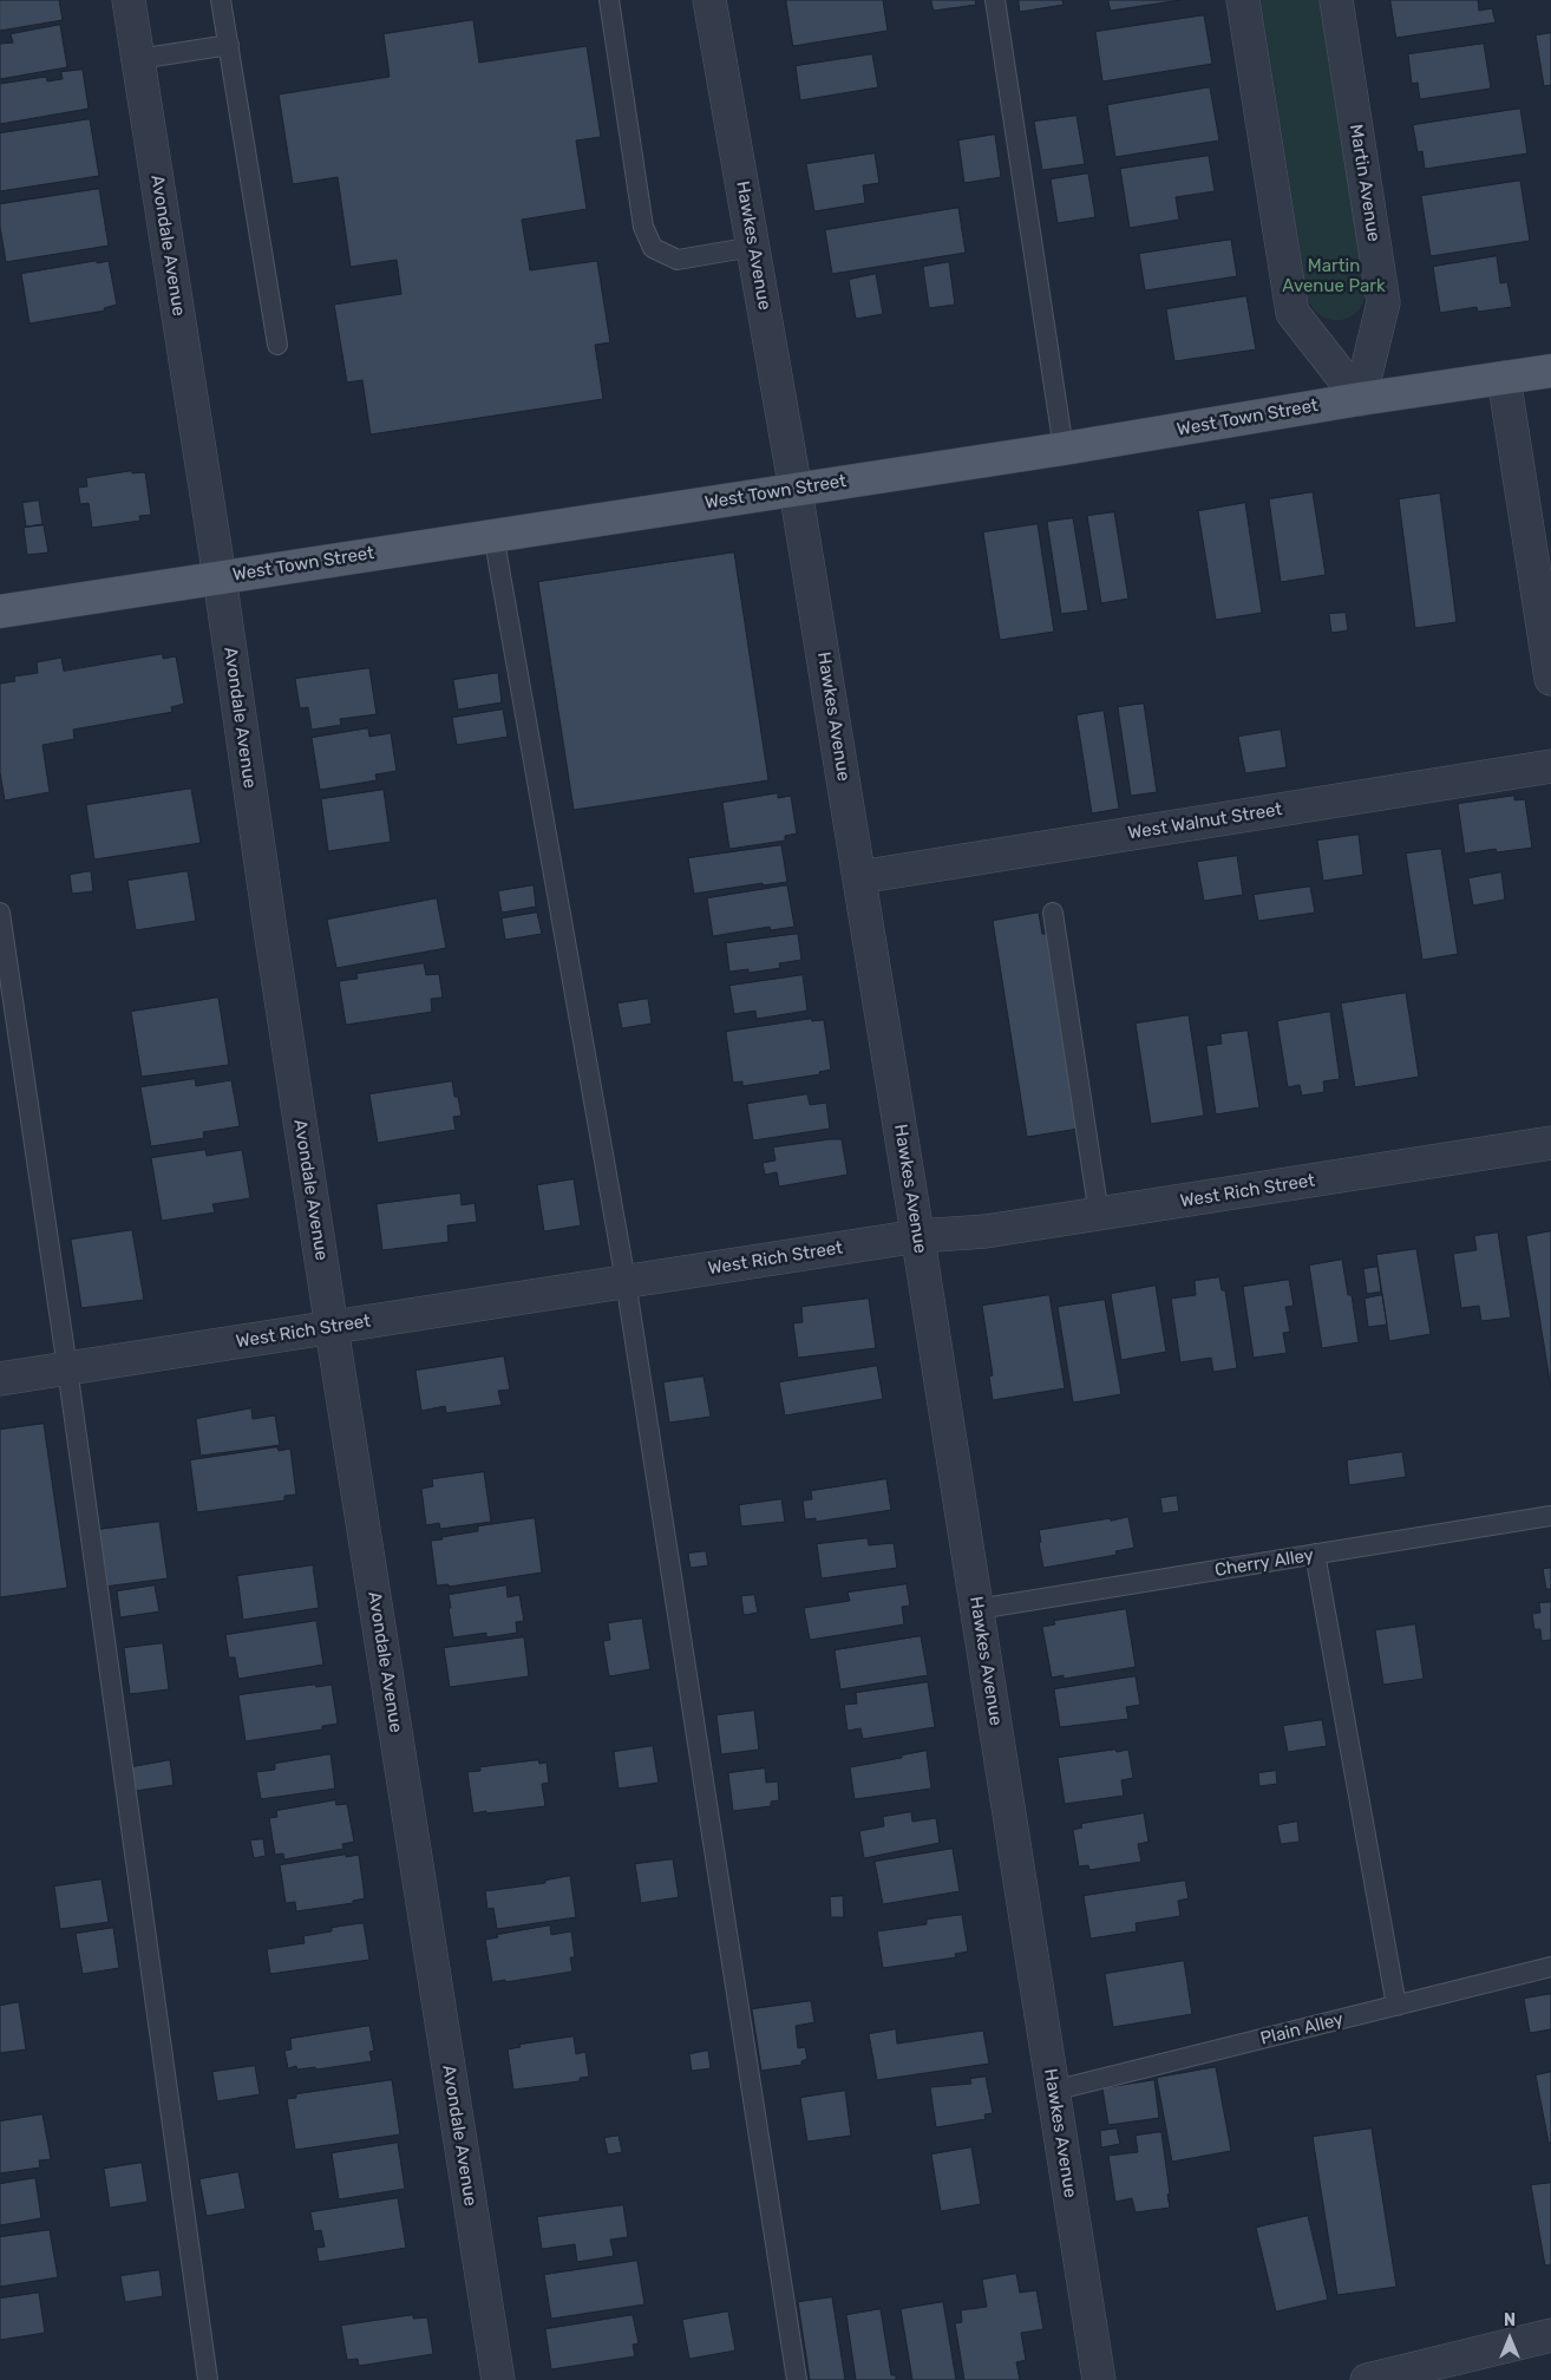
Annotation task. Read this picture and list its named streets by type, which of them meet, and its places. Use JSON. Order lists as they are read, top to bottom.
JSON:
{
  "streets": {
    "main road": ["West Town Street"],
    "street": [
      "Martin Avenue",
      "Avondale Avenue",
      "Hawkes Avenue",
      "West Walnut Street",
      "West Rich Street"
    ],
    "lane": ["Cherry Alley", "Plain Alley"]
  },
  "crossings": [
    ["Martin Avenue", "West Town Street"],
    ["Avondale Avenue", "West Town Street"],
    ["Avondale Avenue", "West Rich Street"],
    ["Hawkes Avenue", "West Town Street"],
    ["Hawkes Avenue", "West Walnut Street"],
    ["Hawkes Avenue", "West Rich Street"],
    ["Hawkes Avenue", "Cherry Alley"],
    ["Hawkes Avenue", "Plain Alley"]
  ],
  "parks": ["Martin Avenue Park"],
  "north": "top"
}
